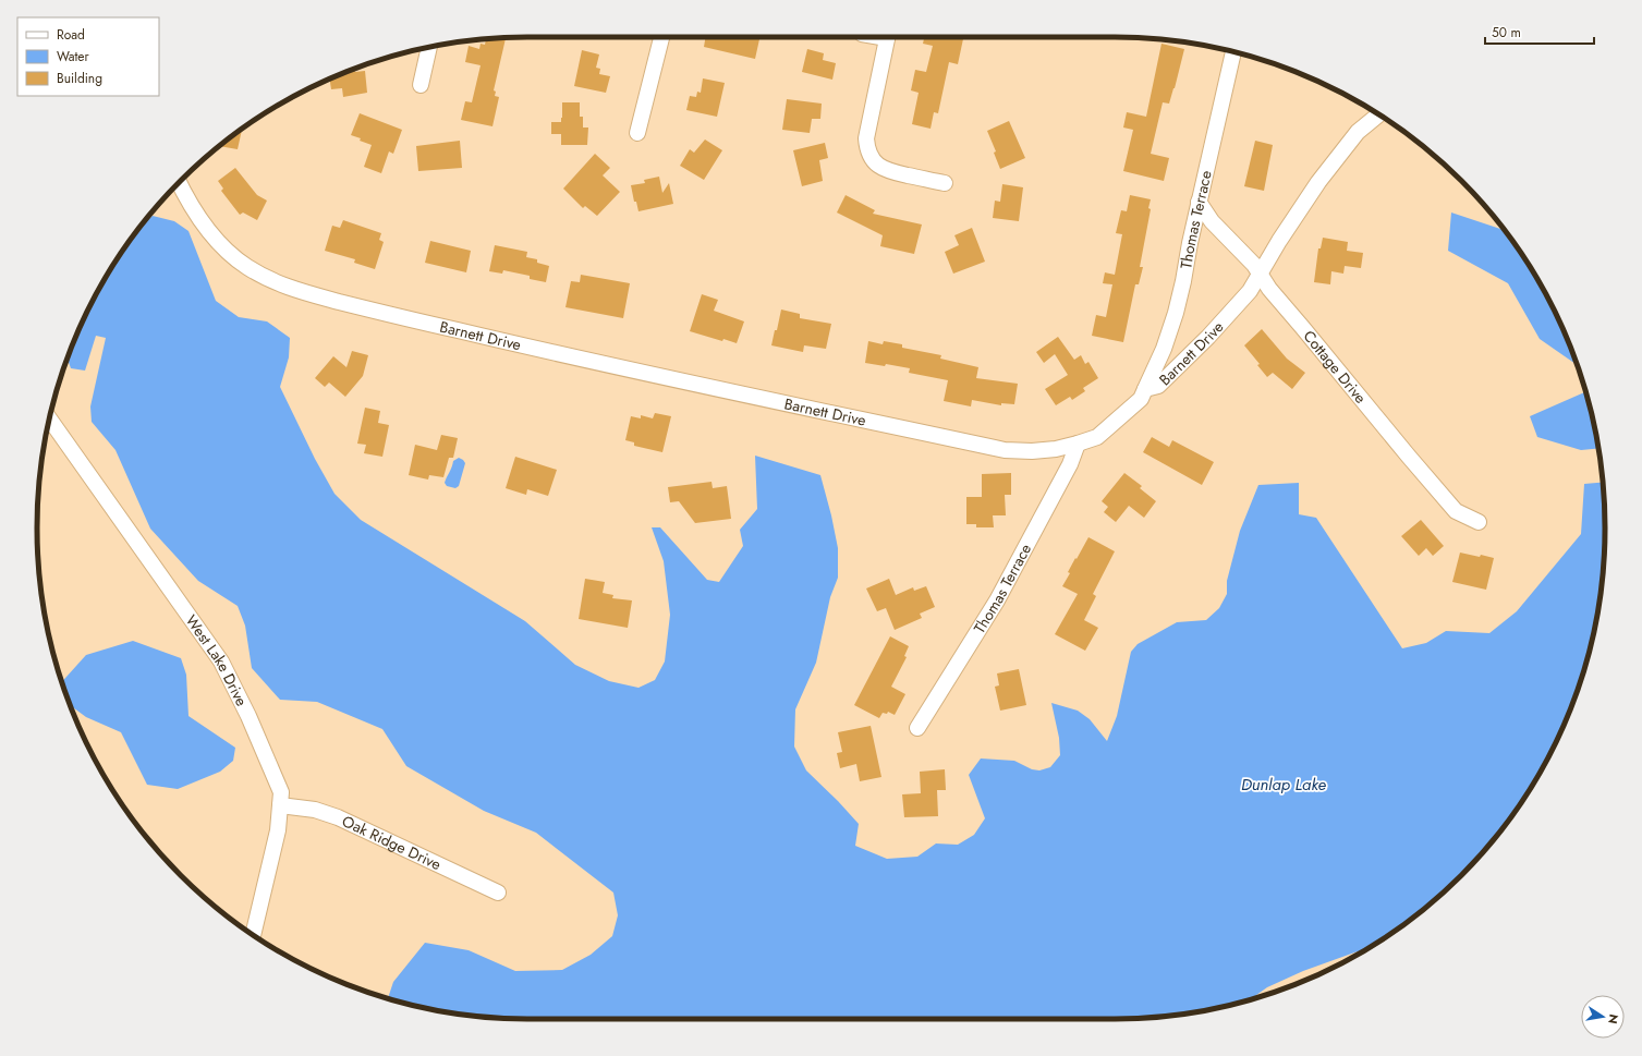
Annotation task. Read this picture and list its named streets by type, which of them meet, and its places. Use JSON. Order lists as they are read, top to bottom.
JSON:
{
  "streets": {
    "street": [
      "Thomas Terrace",
      "Barnett Drive",
      "Cottage Drive",
      "West Lake Drive",
      "Oak Ridge Drive"
    ]
  },
  "crossings": [
    ["Thomas Terrace", "Barnett Drive"],
    ["Thomas Terrace", "Cottage Drive"],
    ["Barnett Drive", "Cottage Drive"],
    ["West Lake Drive", "Oak Ridge Drive"]
  ],
  "water": ["Dunlap Lake"],
  "legend": ["Road", "Water", "Building"],
  "scale_bar": "50 m",
  "north": "right"
}
